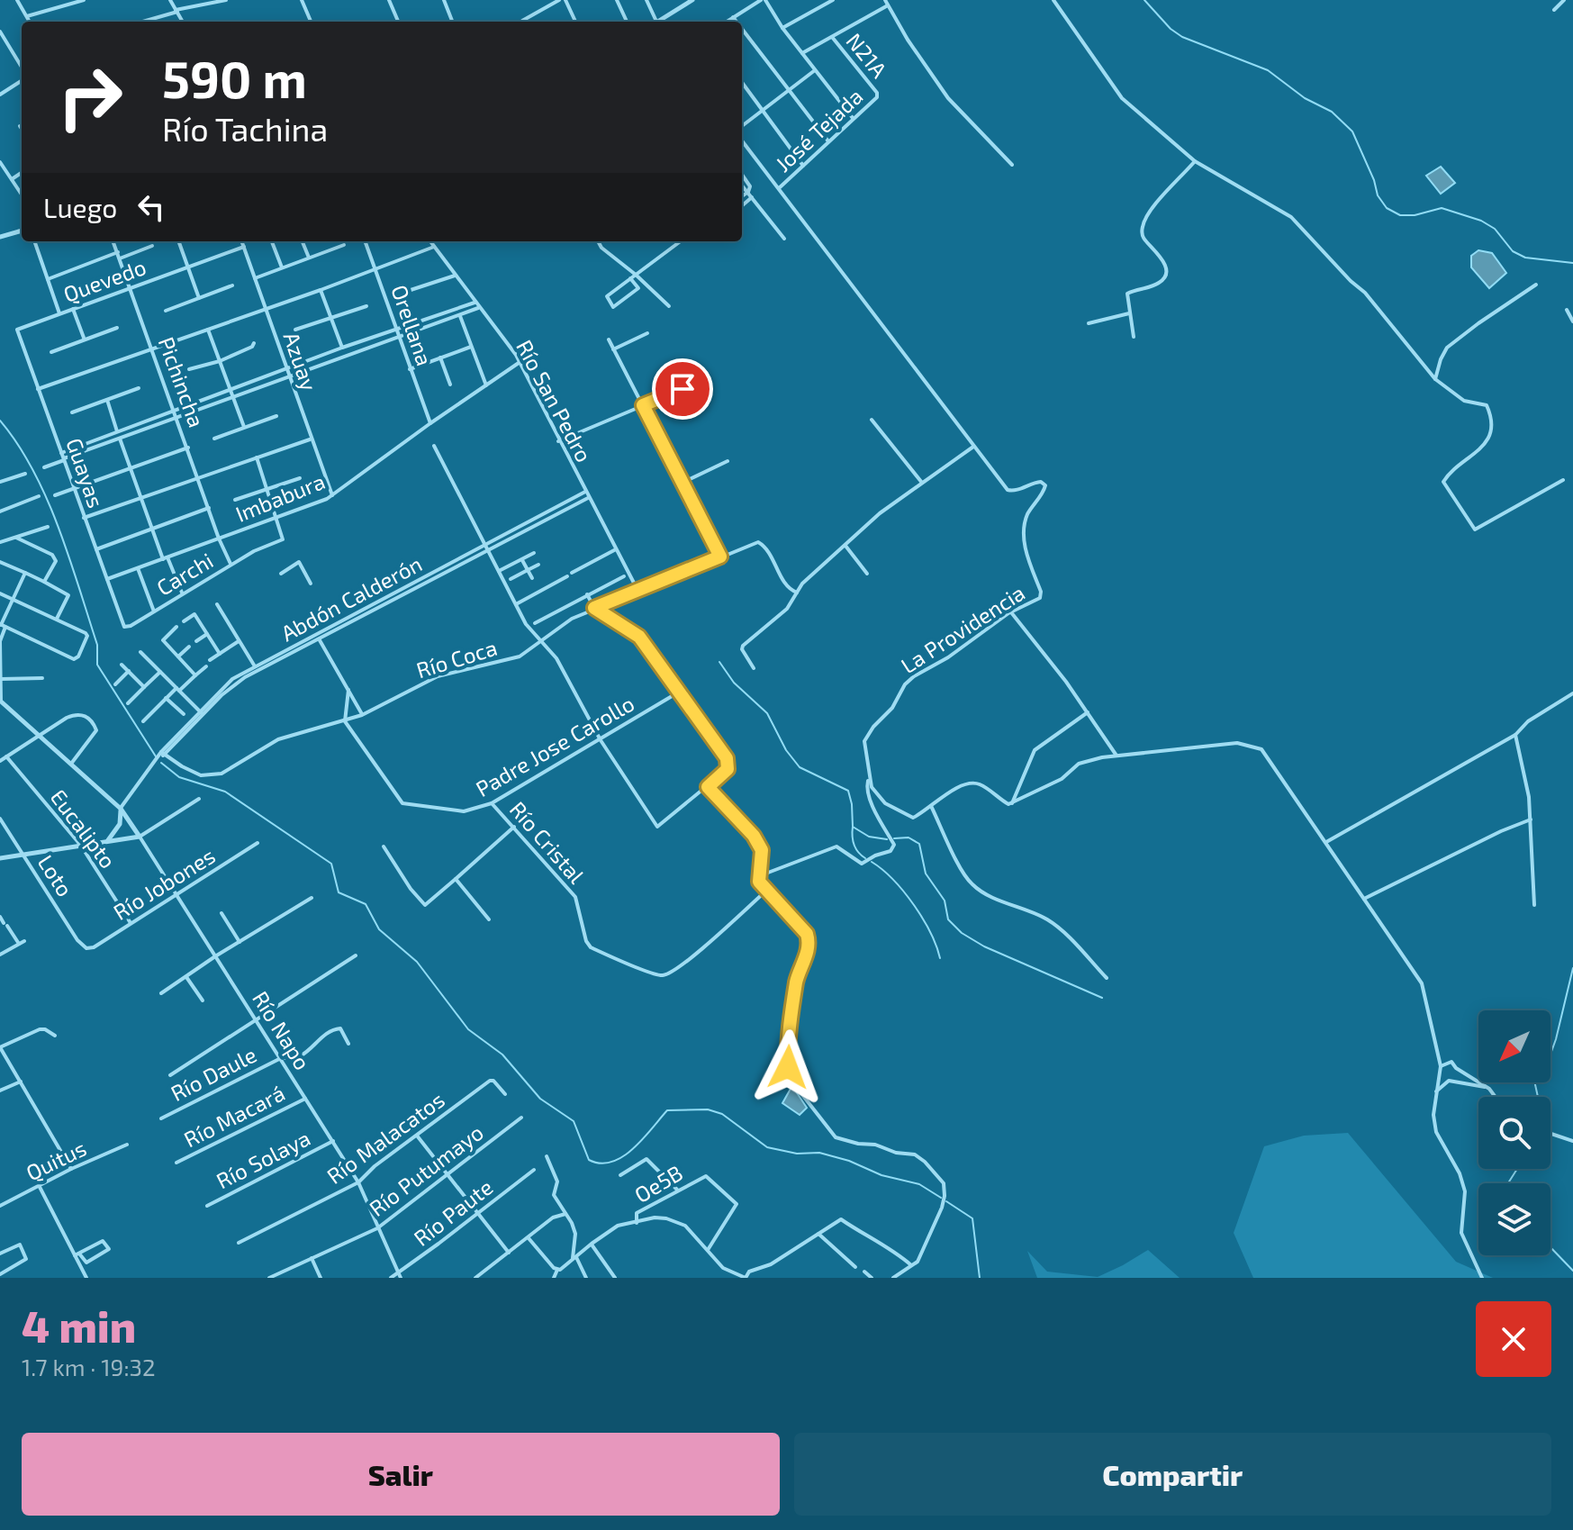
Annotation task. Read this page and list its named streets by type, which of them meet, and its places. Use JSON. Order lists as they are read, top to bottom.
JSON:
{
  "streets": {
    "street": [
      "N21A",
      "José Tejada",
      "Quevedo",
      "Orellana",
      "Azuay",
      "Pichincha",
      "Río San Pedro",
      "Guayas",
      "Imbabura",
      "Carchi",
      "Abdón Calderón",
      "La Providencia",
      "Río Coca",
      "Padre Jose Carollo",
      "Eucalipto",
      "Río Cristal",
      "Loto",
      "Río Jobones",
      "Río Napo",
      "Río Daule",
      "Río Macará",
      "Río Malacatos",
      "Río Solaya",
      "Quitus",
      "Río Putumayo",
      "Oe5B",
      "Río Paute"
    ]
  },
  "crossings": [
    ["N21A", "José Tejada"],
    ["José Tejada", "La Providencia"],
    ["Quevedo", "Azuay"],
    ["Quevedo", "Pichincha"],
    ["Quevedo", "Guayas"],
    ["Orellana", "Imbabura"],
    ["Azuay", "Imbabura"],
    ["Pichincha", "Imbabura"],
    ["Pichincha", "Carchi"],
    ["Río San Pedro", "Imbabura"],
    ["Río San Pedro", "Abdón Calderón"],
    ["Río San Pedro", "Río Coca"],
    ["Guayas", "Imbabura"],
    ["Guayas", "Carchi"],
    ["Imbabura", "Carchi"],
    ["Abdón Calderón", "Río Coca"],
    ["Abdón Calderón", "Río Napo"],
    ["Río Coca", "Padre Jose Carollo"],
    ["Padre Jose Carollo", "Río Cristal"],
    ["Eucalipto", "Río Jobones"],
    ["Loto", "Río Jobones"],
    ["Río Jobones", "Río Napo"],
    ["Río Napo", "Río Daule"],
    ["Río Napo", "Río Macará"],
    ["Río Napo", "Río Malacatos"],
    ["Río Napo", "Río Solaya"],
    ["Río Napo", "Río Putumayo"],
    ["Río Napo", "Río Paute"]
  ],
  "north": "bottom left",
  "page": {
    "turn": ["590 m", "Río Tachina"],
    "then": "Luego",
    "heading": ["4 min", "1.7 km · 19:32"],
    "buttons": ["Salir", "Compartir"]
  }
}
